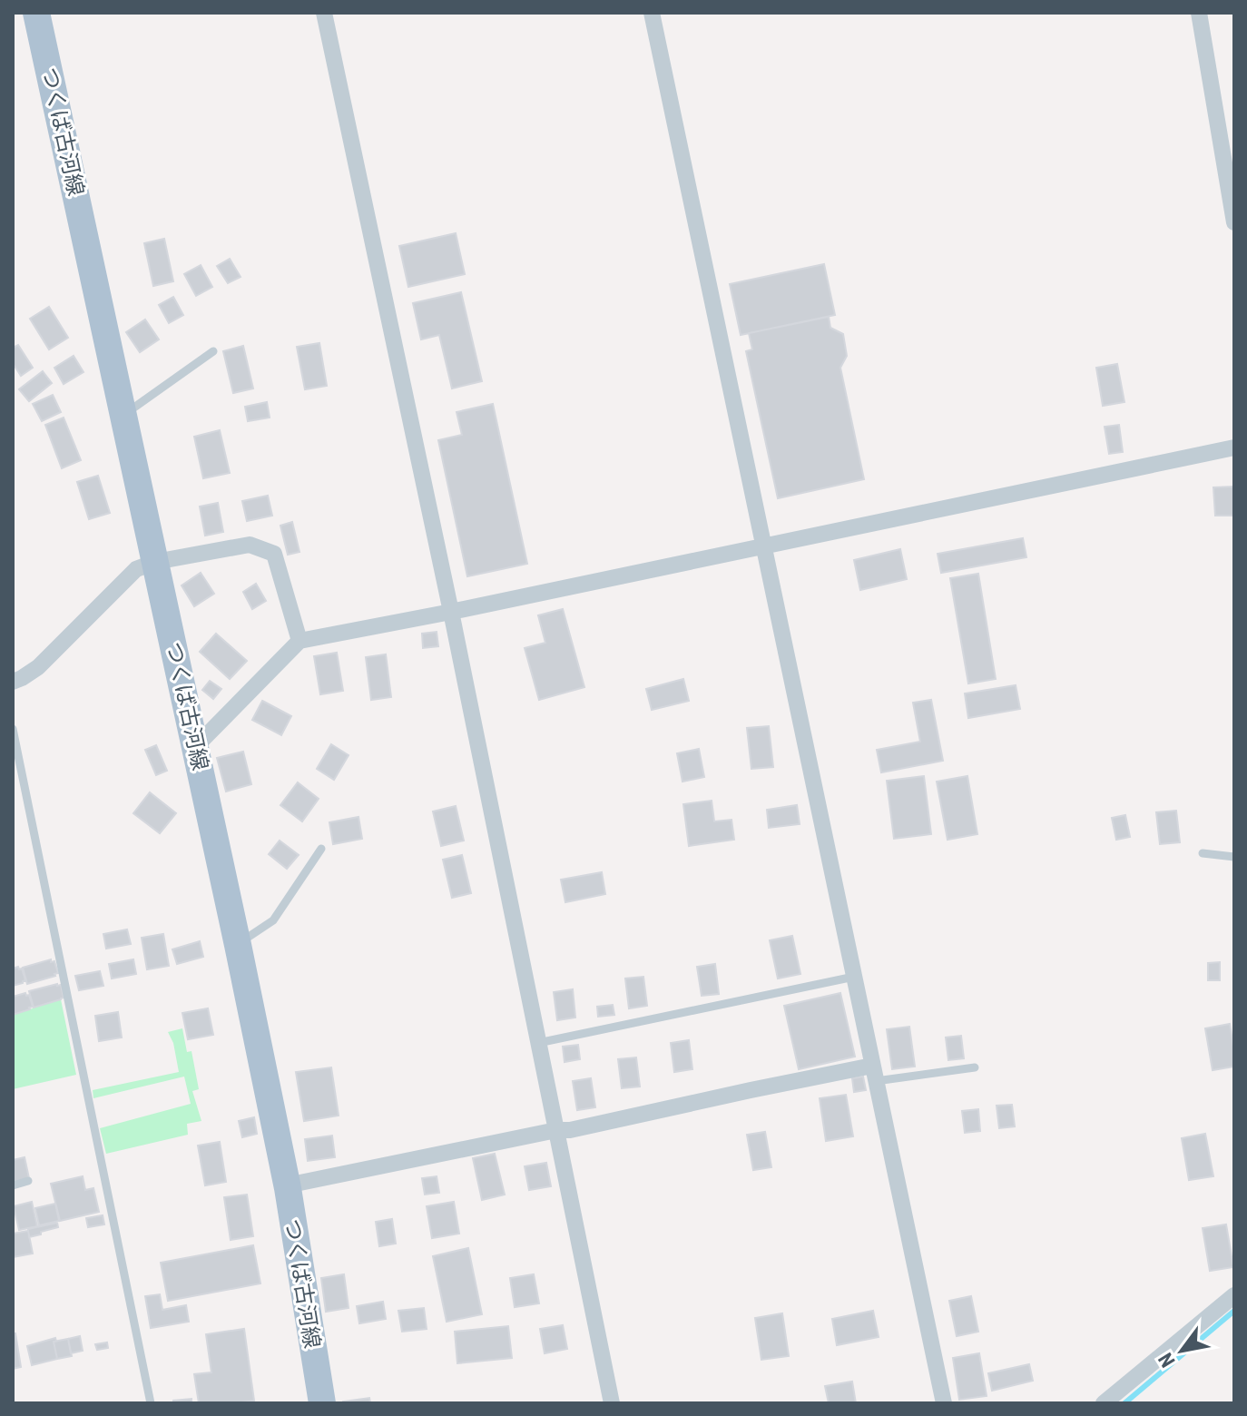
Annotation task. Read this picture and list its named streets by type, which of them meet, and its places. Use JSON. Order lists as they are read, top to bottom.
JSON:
{
  "streets": {
    "main road": ["つくば古河線"]
  },
  "north": "bottom left"
}
